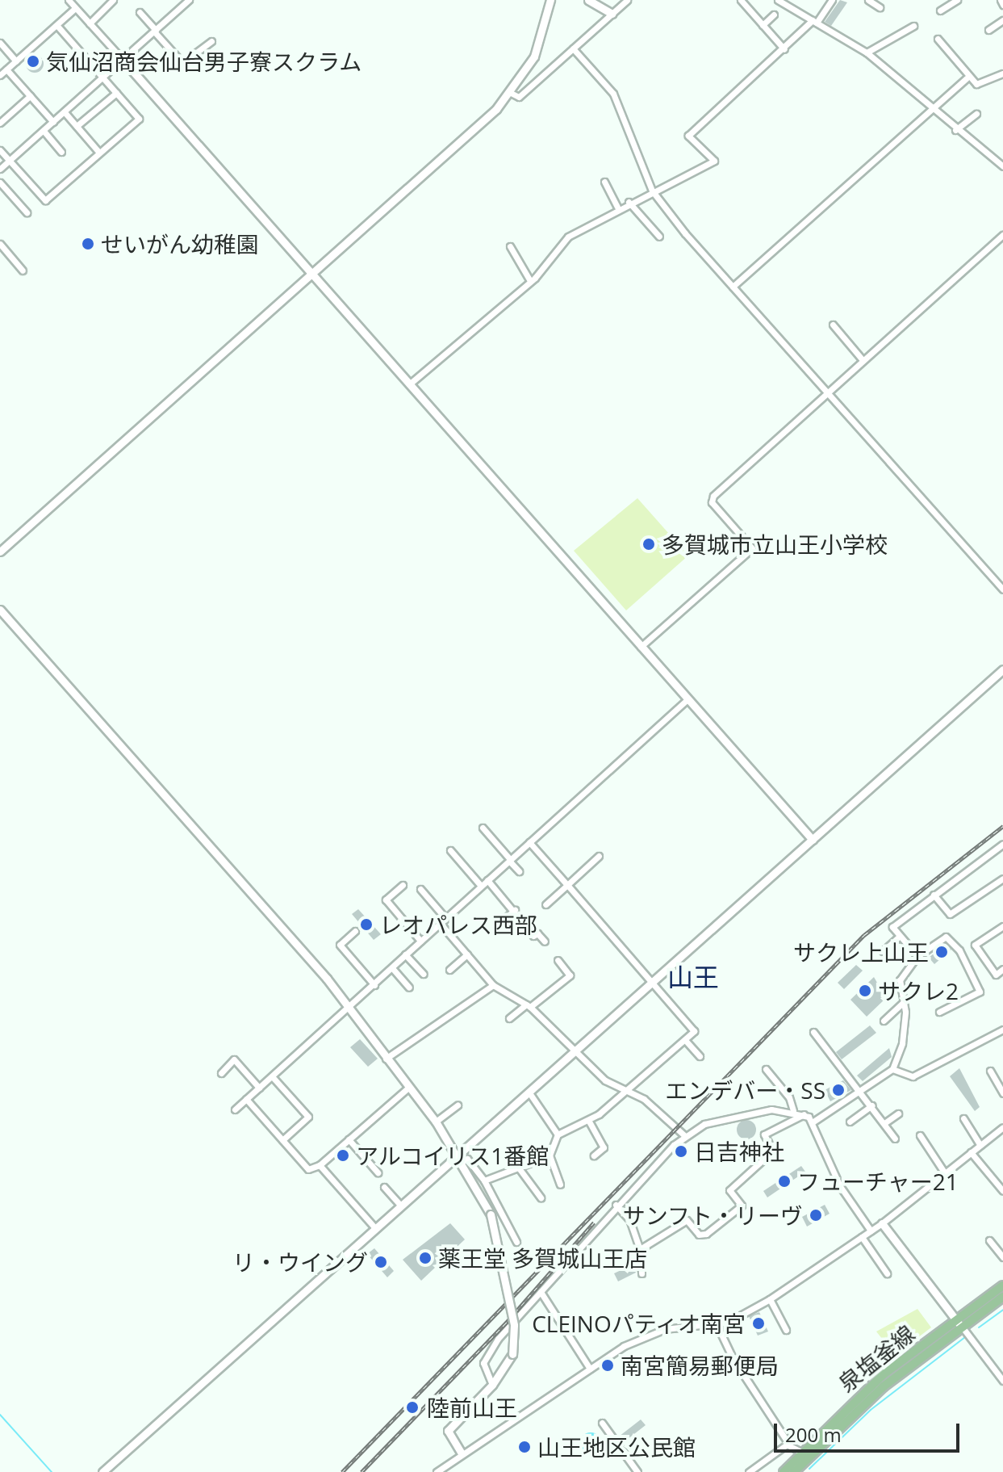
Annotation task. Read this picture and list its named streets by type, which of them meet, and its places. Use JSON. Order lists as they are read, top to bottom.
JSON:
{
  "streets": {
    "main road": ["泉塩釜線"]
  },
  "districts": ["山王"],
  "places": [
    "気仙沼商会仙台男子寮スクラム",
    "せいがん幼稚園",
    "多賀城市立山王小学校",
    "レオパレス西部",
    "サクレ上山王",
    "サクレ2",
    "エンデバー・SS",
    "日吉神社",
    "アルコイリス1番館",
    "フューチャー21",
    "サンフト・リーヴ",
    "薬王堂 多賀城山王店",
    "リ・ウイング",
    "CLEINOパティオ南宮",
    "南宮簡易郵便局",
    "陸前山王",
    "山王地区公民館"
  ],
  "scale_bar": "200 m"
}
